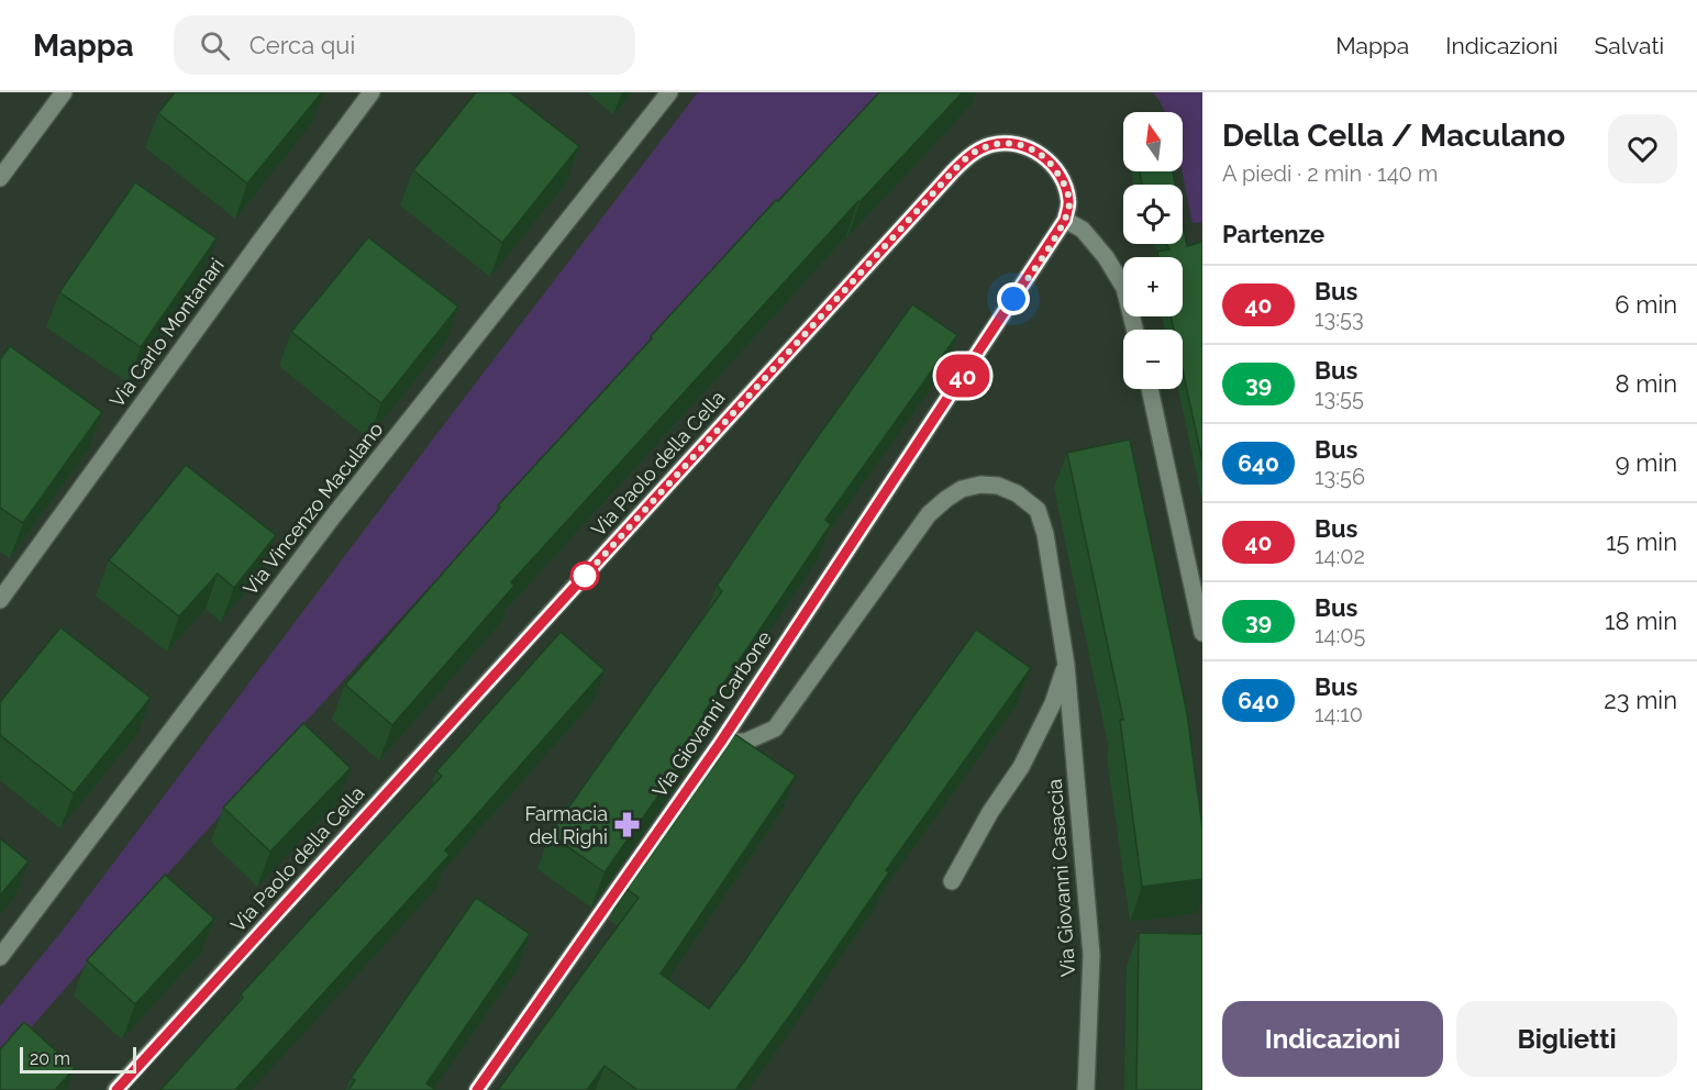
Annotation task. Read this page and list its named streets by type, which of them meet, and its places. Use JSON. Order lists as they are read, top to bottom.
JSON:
{
  "streets": {
    "street": [
      "Via Carlo Montanari",
      "Via Paolo della Cella",
      "Via Vincenzo Maculano",
      "Via Giovanni Carbone",
      "Via Giovanni Casaccia"
    ]
  },
  "crossings": [
    ["Via Paolo della Cella", "Via Giovanni Carbone"],
    ["Via Giovanni Carbone", "Via Giovanni Casaccia"]
  ],
  "places": {
    "pharmacy": ["Farmacia del Righi"]
  },
  "lines": ["bus line 40"],
  "scale_bar": "20 m",
  "north": "top",
  "page": {
    "header": "Mappa",
    "search": "Cerca qui",
    "nav": ["Mappa", "Indicazioni", "Salvati"],
    "on_map": "40",
    "heading": [
      ["Della Cella / Maculano", "A piedi · 2 min · 140 m"],
      "Partenze"
    ],
    "map_buttons": ["+", "−"],
    "list": [
      {
        "mark": "40",
        "name": "Bus",
        "note": "13:53",
        "value": "6 min"
      },
      {
        "mark": "39",
        "name": "Bus",
        "note": "13:55",
        "value": "8 min"
      },
      {
        "mark": "640",
        "name": "Bus",
        "note": "13:56",
        "value": "9 min"
      },
      {
        "mark": "40",
        "name": "Bus",
        "note": "14:02",
        "value": "15 min"
      },
      {
        "mark": "39",
        "name": "Bus",
        "note": "14:05",
        "value": "18 min"
      },
      {
        "mark": "640",
        "name": "Bus",
        "note": "14:10",
        "value": "23 min"
      }
    ],
    "buttons": ["Indicazioni", "Biglietti"],
    "scale": "20 m"
  }
}
